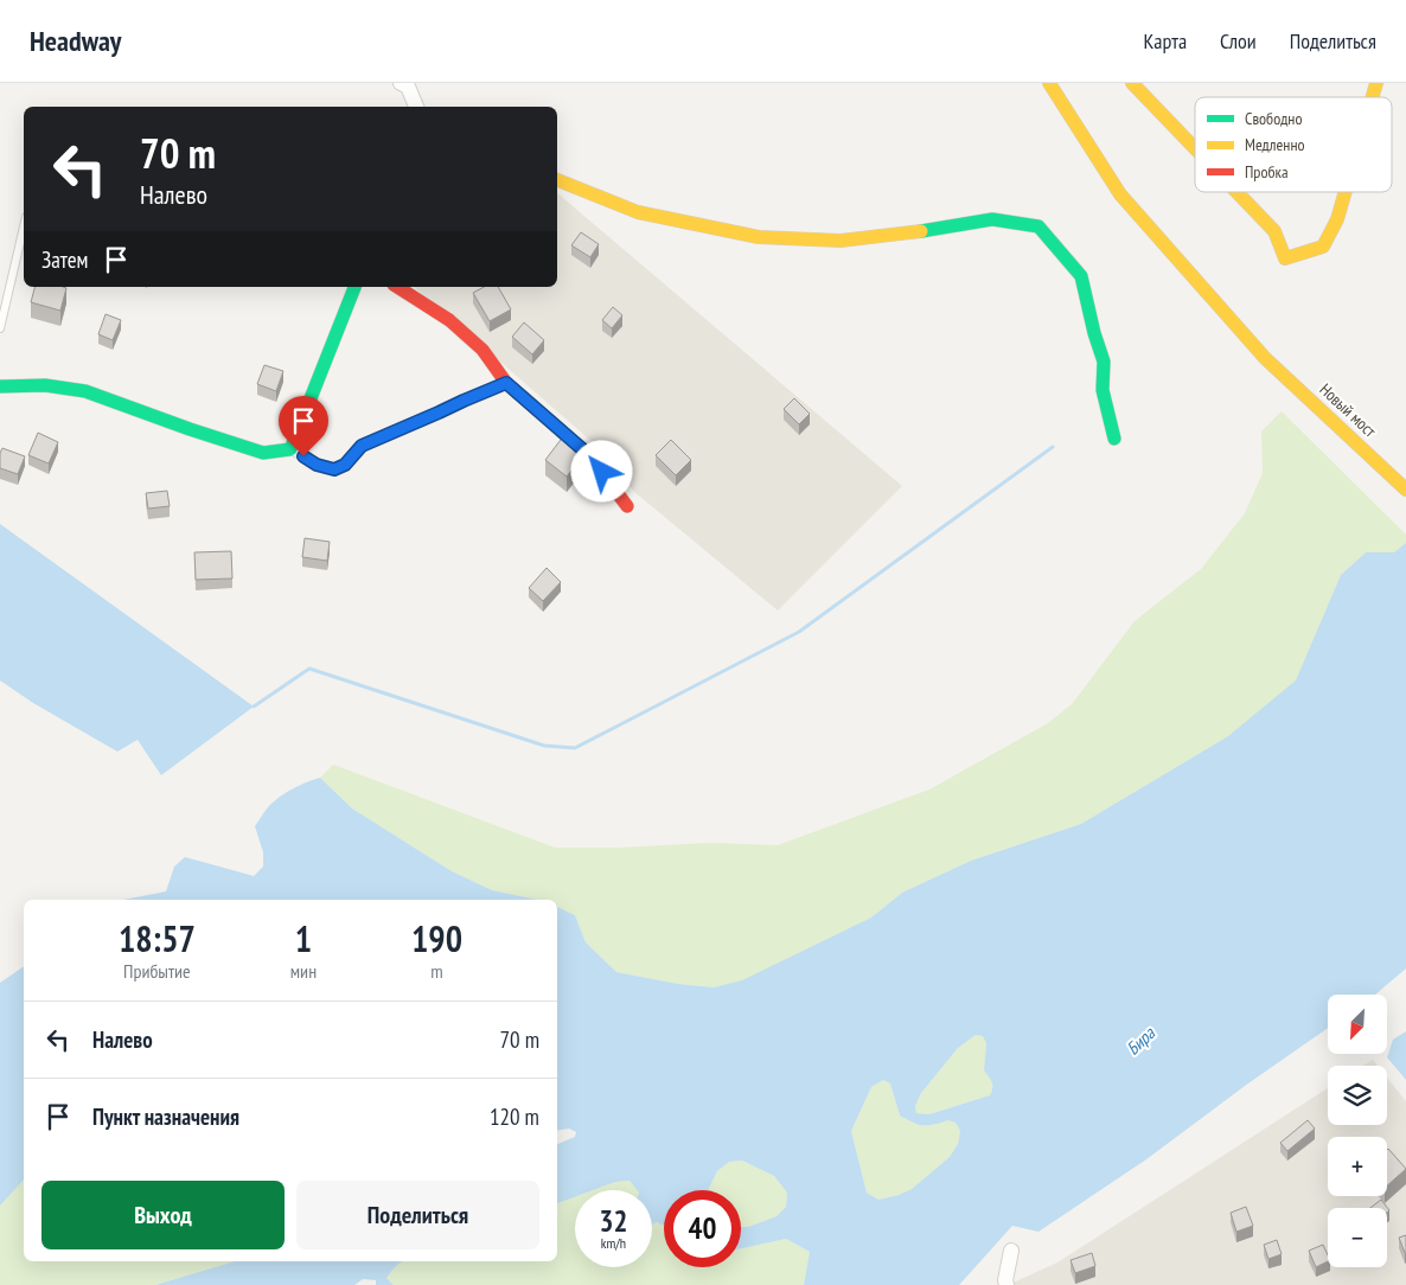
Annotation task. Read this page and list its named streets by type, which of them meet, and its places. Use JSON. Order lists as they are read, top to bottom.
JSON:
{
  "streets": {
    "street": ["Новый мост"]
  },
  "water": ["Бира"],
  "legend": ["Свободно", "Медленно", "Пробка"],
  "north": "bottom left",
  "page": {
    "header": "Headway",
    "nav": ["Карта", "Слои", "Поделиться"],
    "turn": ["70 m", "Налево"],
    "then": "Затем",
    "eta": [
      "18:57",
      "Прибытие",
      "1",
      "мин",
      "190",
      "m"
    ],
    "map_buttons": ["+", "−"],
    "list": [
      {
        "name": "Налево",
        "value": "70 m"
      },
      {
        "name": "Пункт назначения",
        "value": "120 m"
      }
    ],
    "buttons": ["Выход", "Поделиться"],
    "speed": "32 km/h",
    "limit": "40"
  }
}
